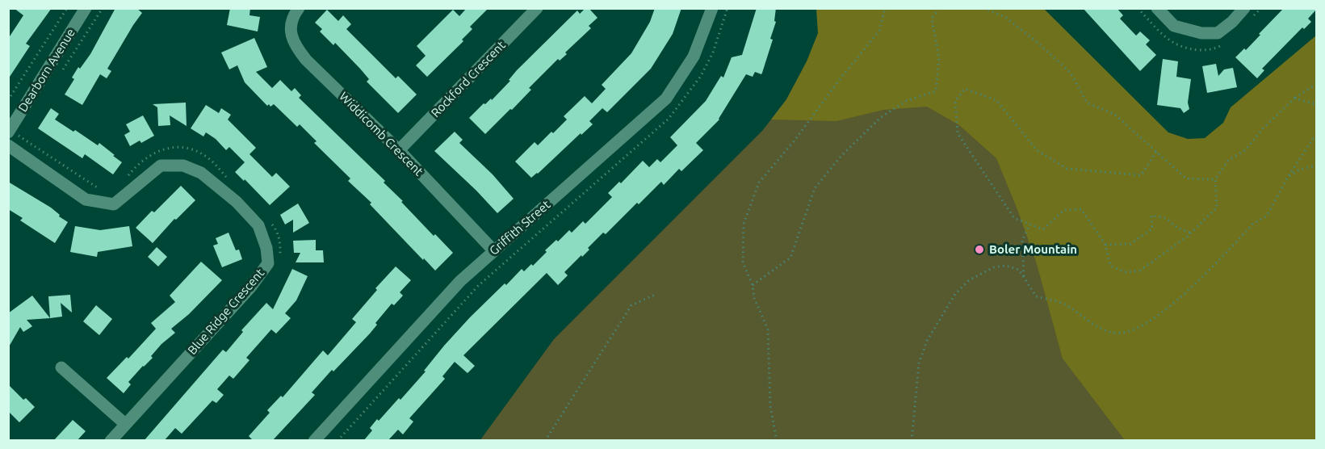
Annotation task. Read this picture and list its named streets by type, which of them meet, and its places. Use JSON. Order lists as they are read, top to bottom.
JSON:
{
  "streets": {
    "street": [
      "Dearborn Avenue",
      "Rockford Crescent",
      "Widdicomb Crescent",
      "Griffith Street",
      "Blue Ridge Crescent"
    ]
  },
  "crossings": [
    ["Rockford Crescent", "Widdicomb Crescent"],
    ["Widdicomb Crescent", "Griffith Street"]
  ],
  "places": ["Boler Mountain"]
}
